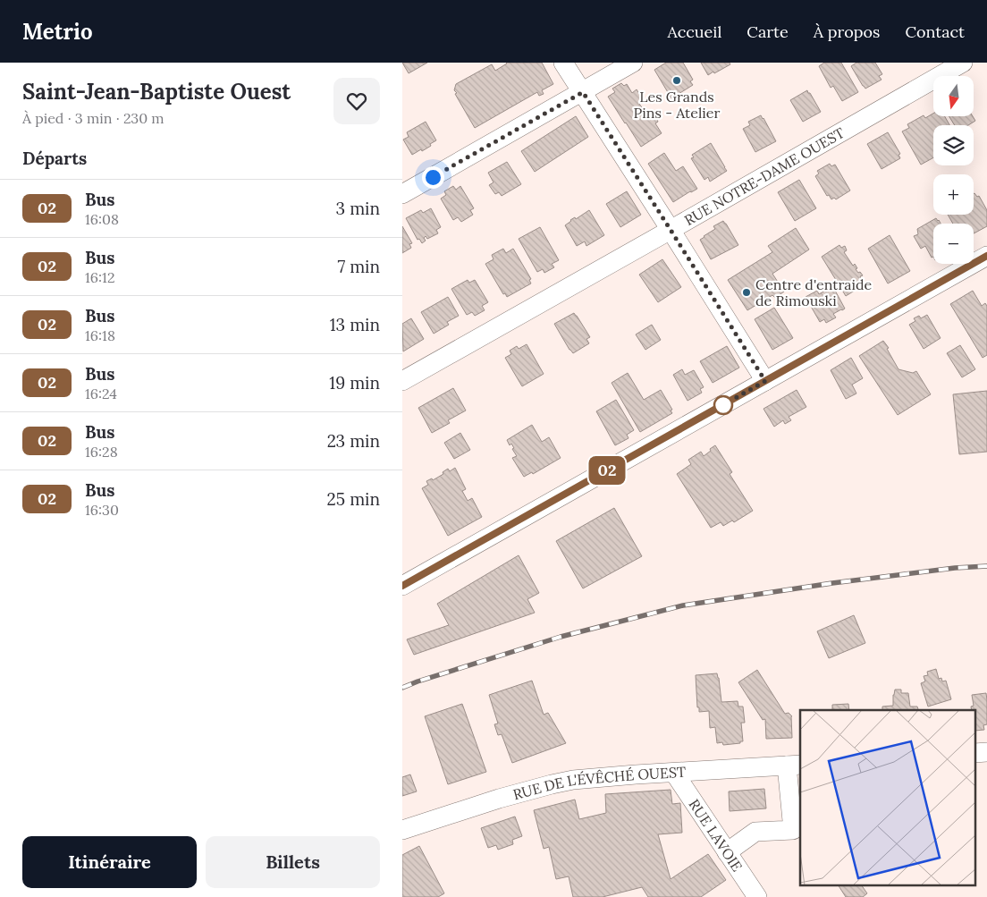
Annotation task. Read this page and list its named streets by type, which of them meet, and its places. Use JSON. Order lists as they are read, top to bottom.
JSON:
{
  "streets": {
    "street": ["RUE NOTRE-DAME OUEST", "RUE DE L'ÉVÊCHÉ OUEST", "RUE LAVOIE"]
  },
  "crossings": [
    ["RUE DE L'ÉVÊCHÉ OUEST", "RUE LAVOIE"]
  ],
  "places": ["Les Grands Pins - Atelier", "Centre d'entraide de Rimouski"],
  "lines": ["bus line 02"],
  "north": "bottom",
  "page": {
    "header": "Metrio",
    "nav": [
      "Accueil",
      "Carte",
      "À propos",
      "Contact"
    ],
    "heading": [
      ["Saint-Jean-Baptiste Ouest", "À pied · 3 min · 230 m"],
      "Départs"
    ],
    "on_map": "02",
    "map_buttons": ["+", "−"],
    "list": [
      {
        "mark": "02",
        "name": "Bus",
        "note": "16:08",
        "value": "3 min"
      },
      {
        "mark": "02",
        "name": "Bus",
        "note": "16:12",
        "value": "7 min"
      },
      {
        "mark": "02",
        "name": "Bus",
        "note": "16:18",
        "value": "13 min"
      },
      {
        "mark": "02",
        "name": "Bus",
        "note": "16:24",
        "value": "19 min"
      },
      {
        "mark": "02",
        "name": "Bus",
        "note": "16:28",
        "value": "23 min"
      },
      {
        "mark": "02",
        "name": "Bus",
        "note": "16:30",
        "value": "25 min"
      }
    ],
    "buttons": ["Itinéraire", "Billets"]
  }
}
